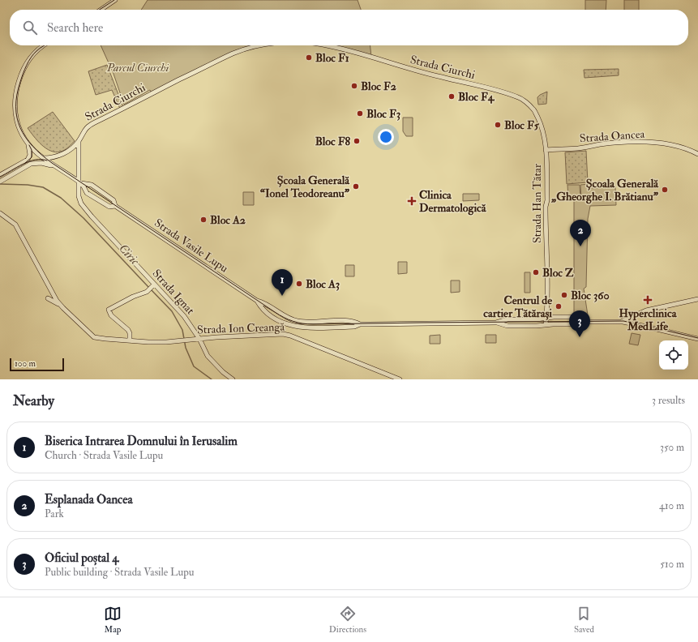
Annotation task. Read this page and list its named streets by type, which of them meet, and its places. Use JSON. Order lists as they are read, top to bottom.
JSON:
{
  "streets": {
    "street": [
      "Strada Ciurchi",
      "Strada Oancea",
      "Strada Han Tătar",
      "Strada Vasile Lupu",
      "Strada Ignat",
      "Strada Ion Creangă"
    ]
  },
  "crossings": [
    ["Strada Ciurchi", "Strada Han Tătar"],
    ["Strada Ciurchi", "Strada Vasile Lupu"],
    ["Strada Oancea", "Strada Han Tătar"],
    ["Strada Han Tătar", "Strada Vasile Lupu"],
    ["Strada Vasile Lupu", "Strada Ignat"],
    ["Strada Ignat", "Strada Ion Creangă"]
  ],
  "water": ["Ciric"],
  "parks": ["Parcul Ciurchi"],
  "places": {
    "other": [
      "Bloc F1",
      "Bloc F2",
      "Bloc F4",
      "Bloc F3",
      "Bloc F5",
      "Bloc F8",
      "Școala Generală “Ionel Teodoreanu”",
      "Școala Generală „Gheorghe I. Brătianu”",
      "Bloc A2",
      "Bloc Z",
      "Bloc A3",
      "Bloc 360",
      "Centrul de cartier Tătărași"
    ],
    "health": ["Clinica Dermatologică", "Hyperclinica MedLife"]
  },
  "scale_bar": "100 m",
  "page": {
    "search": "Search here",
    "pins": ["2", "1", "3"],
    "scale": "100 m",
    "heading": ["Nearby", "3 results"],
    "list": [
      {
        "mark": "1",
        "name": "Biserica Intrarea Domnului în Ierusalim",
        "note": "Church · Strada Vasile Lupu",
        "value": "350 m"
      },
      {
        "mark": "2",
        "name": "Esplanada Oancea",
        "note": "Park",
        "value": "410 m"
      },
      {
        "mark": "3",
        "name": "Oficiul poștal 4",
        "note": "Public building · Strada Vasile Lupu",
        "value": "510 m"
      }
    ],
    "nav": ["Map", "Directions", "Saved"]
  }
}
